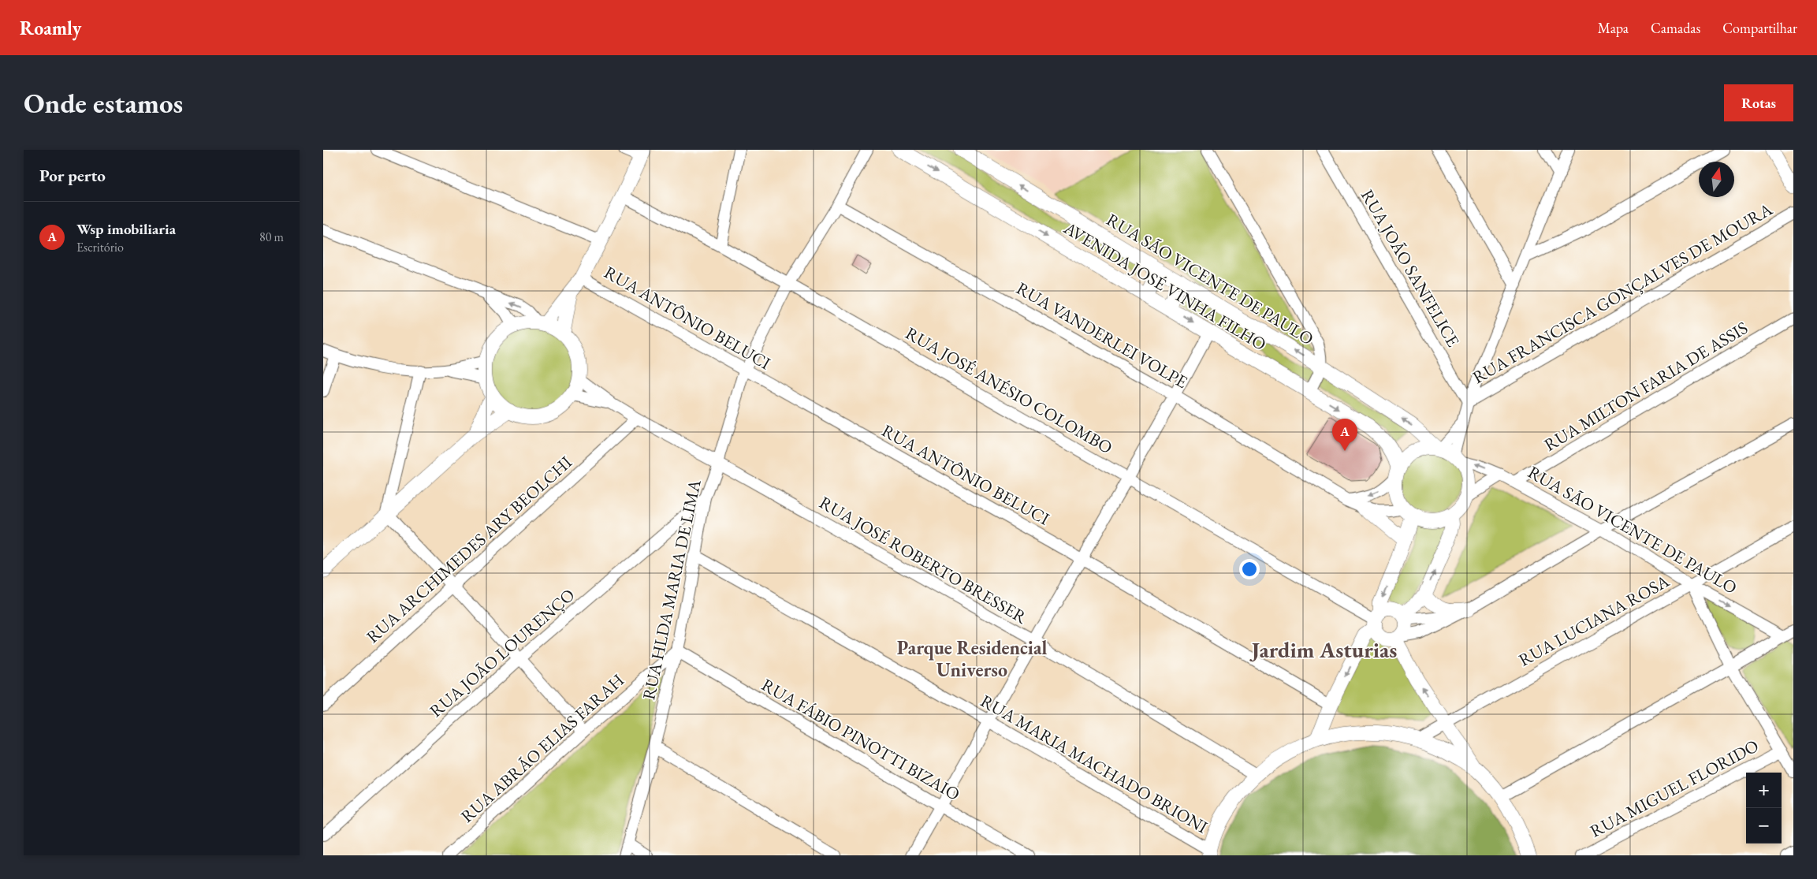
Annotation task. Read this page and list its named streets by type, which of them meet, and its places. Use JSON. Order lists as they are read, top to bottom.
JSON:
{
  "streets": {
    "street": [
      "RUA JOÃO SANFELICE",
      "RUA SÃO VICENTE DE PAULO",
      "AVENIDA JOSÉ VINHA FILHO",
      "RUA FRANCISCA GONÇALVES DE MOURA",
      "RUA ANTÔNIO BELUCI",
      "RUA VANDERLEI VOLPE",
      "RUA MILTON FARIA DE ASSIS",
      "RUA JOSÉ ANÉSIO COLOMBO",
      "RUA ARCHIMEDES ARY BEOLCHI",
      "RUA JOSÉ ROBERTO BRESSER",
      "RUA HLDA MARIA DE LIMA",
      "RUA LUCIANA ROSA",
      "RUA JOÃO LOURENÇO",
      "RUA FÁBIO PINOTTI BIZAIO",
      "RUA ABRÃO ELIAS FARAH",
      "RUA MARIA MACHADO BRIONI",
      "RUA MIGUEL FLORIDO"
    ]
  },
  "crossings": [
    ["RUA JOÃO SANFELICE", "RUA FRANCISCA GONÇALVES DE MOURA"],
    ["RUA SÃO VICENTE DE PAULO", "AVENIDA JOSÉ VINHA FILHO"],
    ["RUA SÃO VICENTE DE PAULO", "RUA VANDERLEI VOLPE"],
    ["RUA SÃO VICENTE DE PAULO", "RUA MILTON FARIA DE ASSIS"],
    ["RUA SÃO VICENTE DE PAULO", "RUA LUCIANA ROSA"],
    ["AVENIDA JOSÉ VINHA FILHO", "RUA VANDERLEI VOLPE"],
    ["RUA ANTÔNIO BELUCI", "RUA HLDA MARIA DE LIMA"],
    ["RUA VANDERLEI VOLPE", "RUA HLDA MARIA DE LIMA"],
    ["RUA JOSÉ ANÉSIO COLOMBO", "RUA HLDA MARIA DE LIMA"],
    ["RUA ARCHIMEDES ARY BEOLCHI", "RUA JOSÉ ROBERTO BRESSER"],
    ["RUA JOSÉ ROBERTO BRESSER", "RUA HLDA MARIA DE LIMA"],
    ["RUA HLDA MARIA DE LIMA", "RUA JOÃO LOURENÇO"],
    ["RUA HLDA MARIA DE LIMA", "RUA FÁBIO PINOTTI BIZAIO"],
    ["RUA HLDA MARIA DE LIMA", "RUA ABRÃO ELIAS FARAH"],
    ["RUA HLDA MARIA DE LIMA", "RUA MARIA MACHADO BRIONI"],
    ["RUA FÁBIO PINOTTI BIZAIO", "RUA ABRÃO ELIAS FARAH"]
  ],
  "one_way": ["AVENIDA JOSÉ VINHA FILHO"],
  "districts": ["Parque Residencial Universo", "Jardim Asturias"],
  "north": "top",
  "page": {
    "header": "Roamly",
    "nav": ["Mapa", "Camadas", "Compartilhar"],
    "buttons": "Rotas",
    "title": "Onde estamos",
    "heading": "Por perto",
    "list": [
      {
        "mark": "A",
        "name": "Wsp imobiliaria",
        "note": "Escritório",
        "value": "80 m"
      }
    ],
    "pins": "A",
    "map_buttons": ["+", "−"]
  }
}
